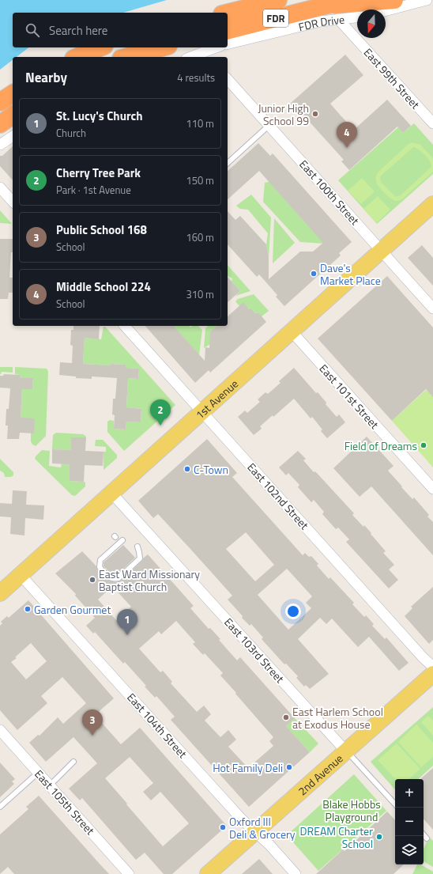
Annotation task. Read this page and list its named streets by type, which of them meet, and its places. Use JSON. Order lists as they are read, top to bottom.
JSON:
{
  "streets": {
    "highway": ["FDR", "FDR Drive"],
    "main road": ["1st Avenue", "2nd Avenue"],
    "street": [
      "East 99th Street",
      "East 100th Street",
      "East 101st Street",
      "East 102nd Street",
      "East 103rd Street",
      "East 104th Street",
      "East 105th Street"
    ]
  },
  "crossings": [
    ["FDR Drive", "East 99th Street"],
    ["East 100th Street", "1st Avenue"],
    ["East 101st Street", "1st Avenue"],
    ["1st Avenue", "East 102nd Street"],
    ["1st Avenue", "East 103rd Street"],
    ["1st Avenue", "East 104th Street"],
    ["East 103rd Street", "2nd Avenue"],
    ["East 104th Street", "2nd Avenue"]
  ],
  "parks": ["Blake Hobbs Playground"],
  "places": [
    "Junior High School 99",
    "Dave's Market Place",
    "Field of Dreams",
    "C-Town",
    "East Ward Missionary Baptist Church",
    "Garden Gourmet",
    "East Harlem School at Exodus House",
    "Hot Family Deli",
    "Oxford III Deli & Grocery",
    "DREAM Charter School"
  ],
  "north": "bottom",
  "page": {
    "search": "Search here",
    "heading": ["Nearby", "4 results"],
    "list": [
      {
        "mark": "1",
        "name": "St. Lucy's Church",
        "note": "Church",
        "value": "110 m"
      },
      {
        "mark": "2",
        "name": "Cherry Tree Park",
        "note": "Park · 1st Avenue",
        "value": "150 m"
      },
      {
        "mark": "3",
        "name": "Public School 168",
        "note": "School",
        "value": "160 m"
      },
      {
        "mark": "4",
        "name": "Middle School 224",
        "note": "School",
        "value": "310 m"
      }
    ],
    "pins": [
      "4",
      "2",
      "1",
      "3"
    ],
    "map_buttons": ["+", "−"]
  }
}
